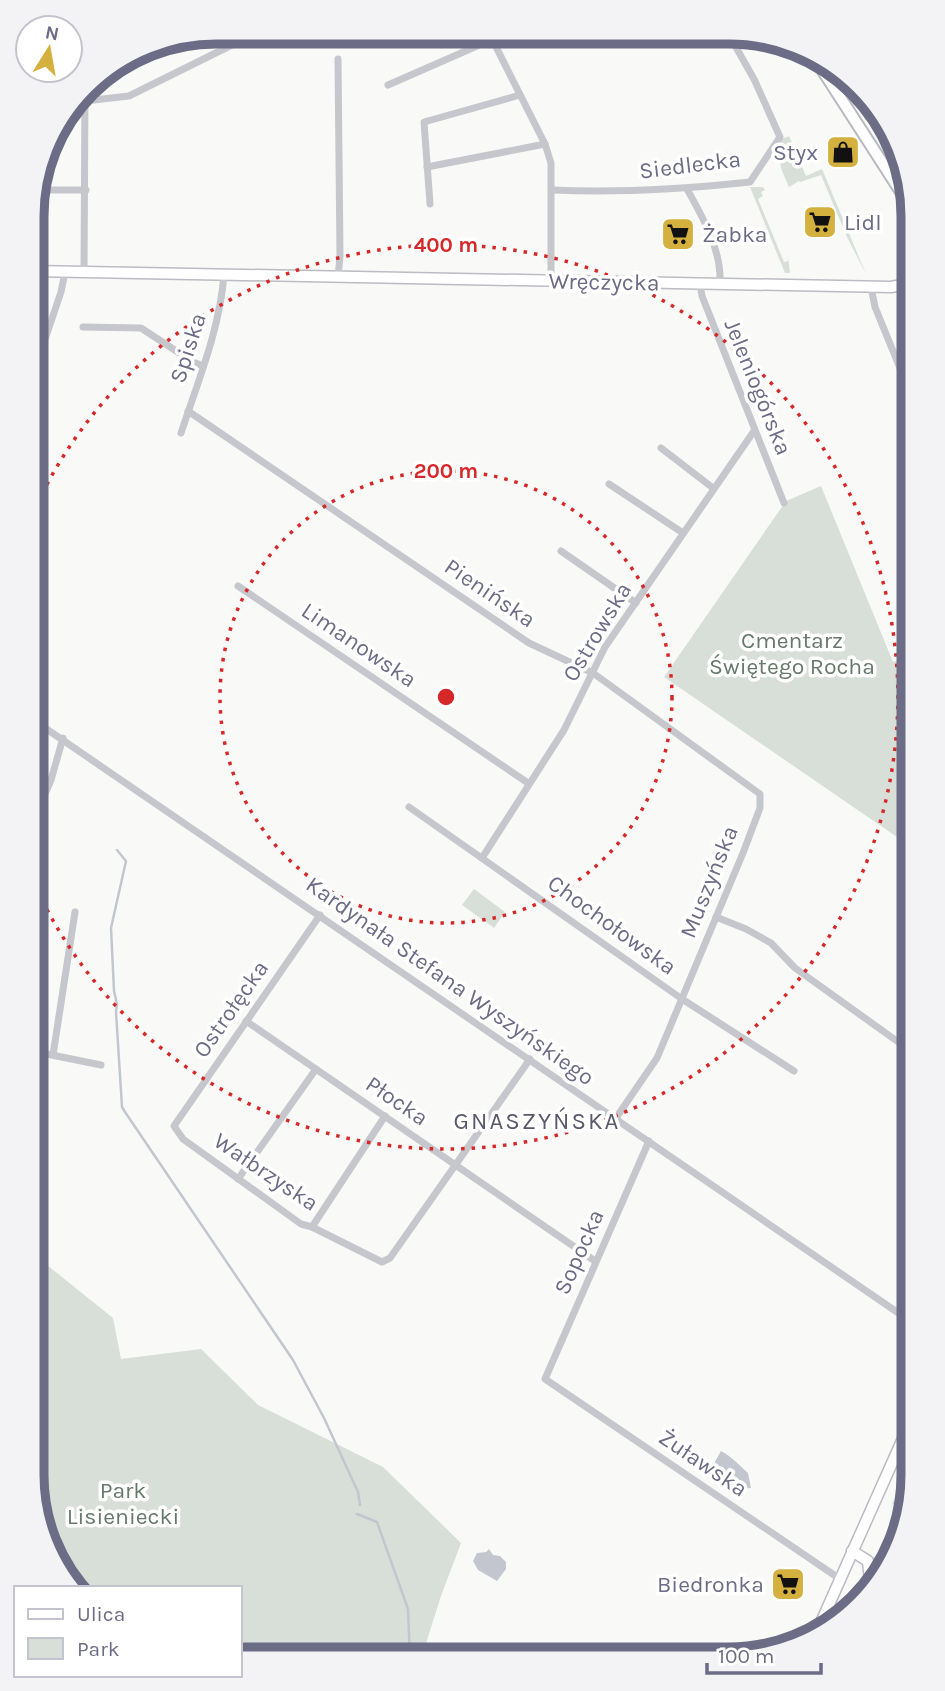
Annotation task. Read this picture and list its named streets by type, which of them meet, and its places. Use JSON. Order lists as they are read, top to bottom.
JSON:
{
  "streets": {
    "main road": ["Wręczycka"],
    "street": [
      "Siedlecka",
      "Spiska",
      "Jeleniogórska",
      "Pienińska",
      "Ostrowska",
      "Limanowska",
      "Muszyńska",
      "Chochołowska",
      "Kardynała Stefana Wyszyńskiego",
      "Ostrołęcka",
      "Płocka",
      "Wałbrzyska",
      "Sopocka",
      "Żuławska"
    ]
  },
  "crossings": [
    ["Wręczycka", "Spiska"],
    ["Wręczycka", "Jeleniogórska"],
    ["Spiska", "Pienińska"],
    ["Jeleniogórska", "Ostrowska"],
    ["Pienińska", "Ostrowska"],
    ["Pienińska", "Muszyńska"],
    ["Ostrowska", "Limanowska"],
    ["Ostrowska", "Chochołowska"],
    ["Muszyńska", "Chochołowska"],
    ["Muszyńska", "Kardynała Stefana Wyszyńskiego"],
    ["Kardynała Stefana Wyszyńskiego", "Ostrołęcka"],
    ["Kardynała Stefana Wyszyńskiego", "Sopocka"],
    ["Ostrołęcka", "Płocka"],
    ["Ostrołęcka", "Wałbrzyska"],
    ["Płocka", "Wałbrzyska"],
    ["Płocka", "Sopocka"],
    ["Sopocka", "Żuławska"]
  ],
  "districts": ["GNASZYŃSKA"],
  "parks": ["Cmentarz Świętego Rocha", "Park Lisieniecki"],
  "places": {
    "shop": ["Styx"],
    "supermarket": ["Lidl", "Żabka", "Biedronka"]
  },
  "legend": ["Ulica", "Park"],
  "scale_bar": "100 m",
  "north": "top",
  "rings": ["400 m", "200 m"]
}
